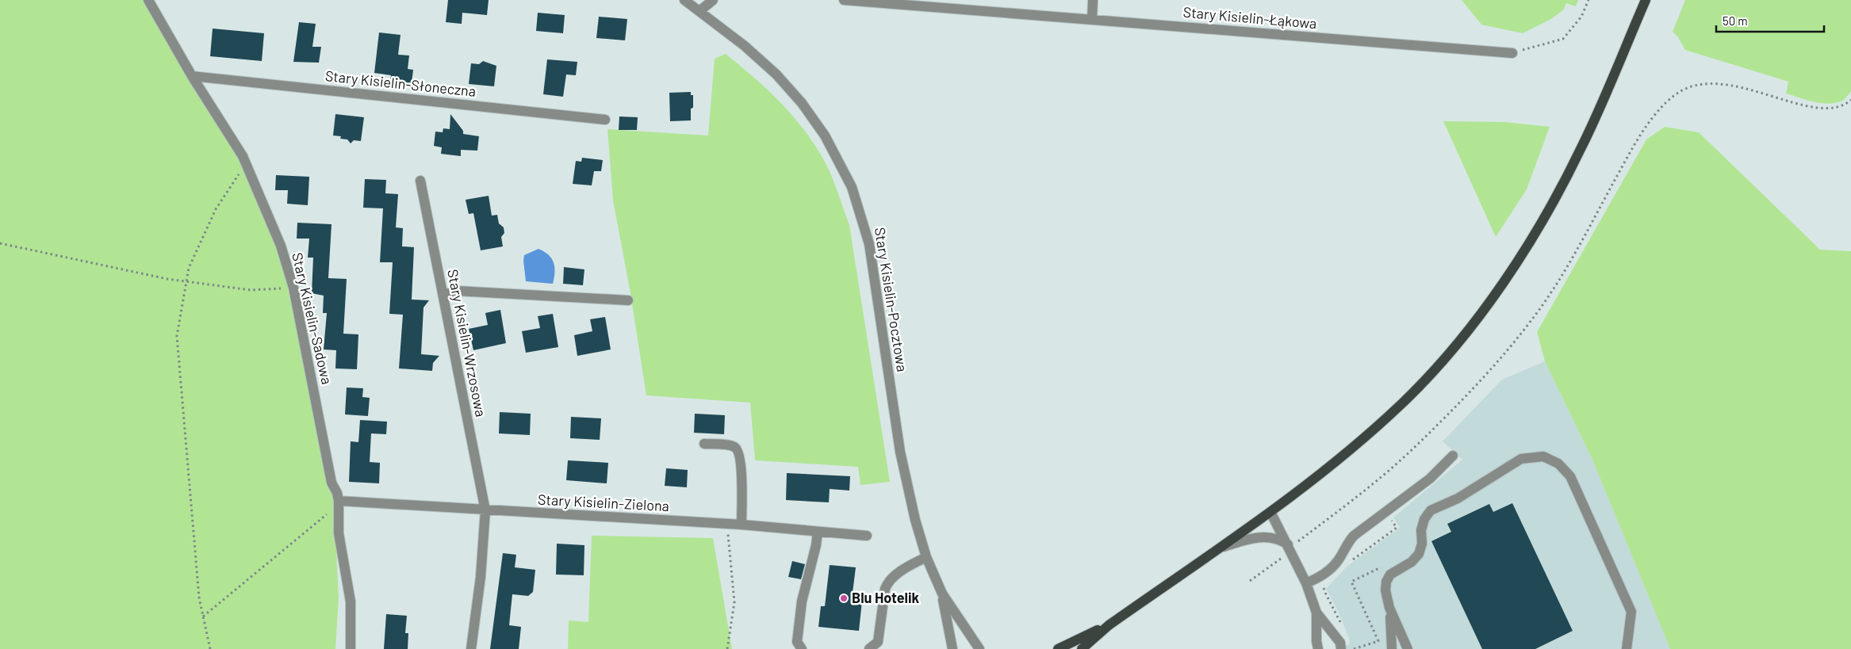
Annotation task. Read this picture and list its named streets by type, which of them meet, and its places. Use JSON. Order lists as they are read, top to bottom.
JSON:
{
  "streets": {
    "street": [
      "Stary Kisielin-Łąkowa",
      "Stary Kisielin-Słoneczna",
      "Stary Kisielin-Pocztowa",
      "Stary Kisielin-Sadowa",
      "Stary Kisielin-Wrzosowa",
      "Stary Kisielin-Zielona"
    ]
  },
  "crossings": [
    ["Stary Kisielin-Słoneczna", "Stary Kisielin-Sadowa"],
    ["Stary Kisielin-Sadowa", "Stary Kisielin-Zielona"],
    ["Stary Kisielin-Wrzosowa", "Stary Kisielin-Zielona"]
  ],
  "places": ["Blu Hotelik"],
  "scale_bar": "50 m"
}
